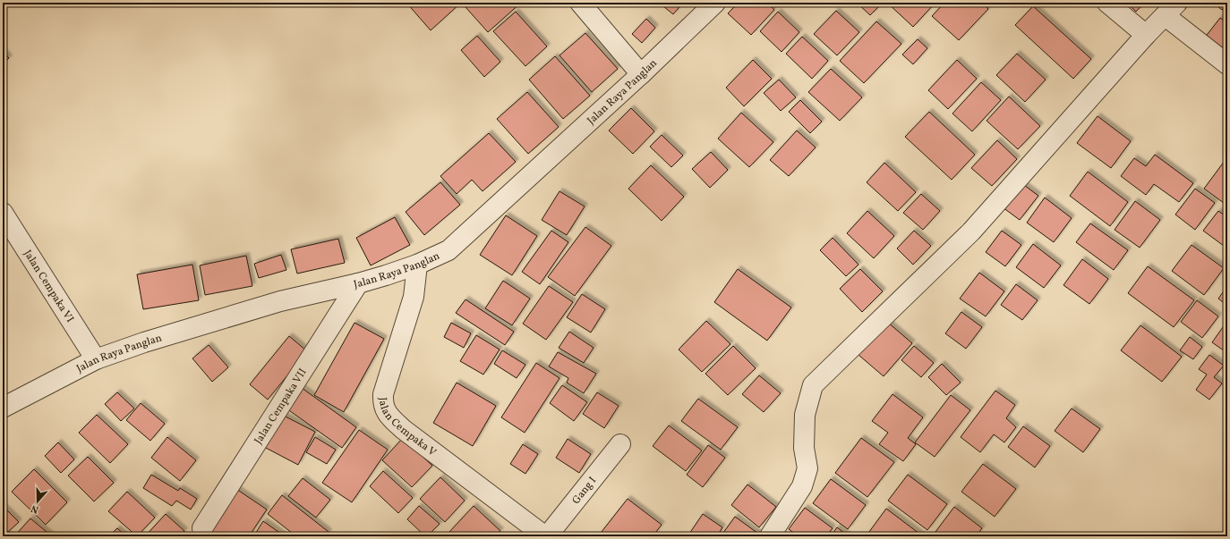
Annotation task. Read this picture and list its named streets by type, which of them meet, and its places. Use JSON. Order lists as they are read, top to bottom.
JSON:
{
  "streets": {
    "street": [
      "Jalan Raya Panglan",
      "Jalan Cempaka VI",
      "Jalan Cempaka VII",
      "Jalan Cempaka V",
      "Gang I"
    ]
  },
  "crossings": [
    ["Jalan Raya Panglan", "Jalan Cempaka VI"],
    ["Jalan Raya Panglan", "Jalan Cempaka VII"],
    ["Jalan Raya Panglan", "Jalan Cempaka V"],
    ["Jalan Cempaka V", "Gang I"]
  ],
  "north": "bottom"
}
